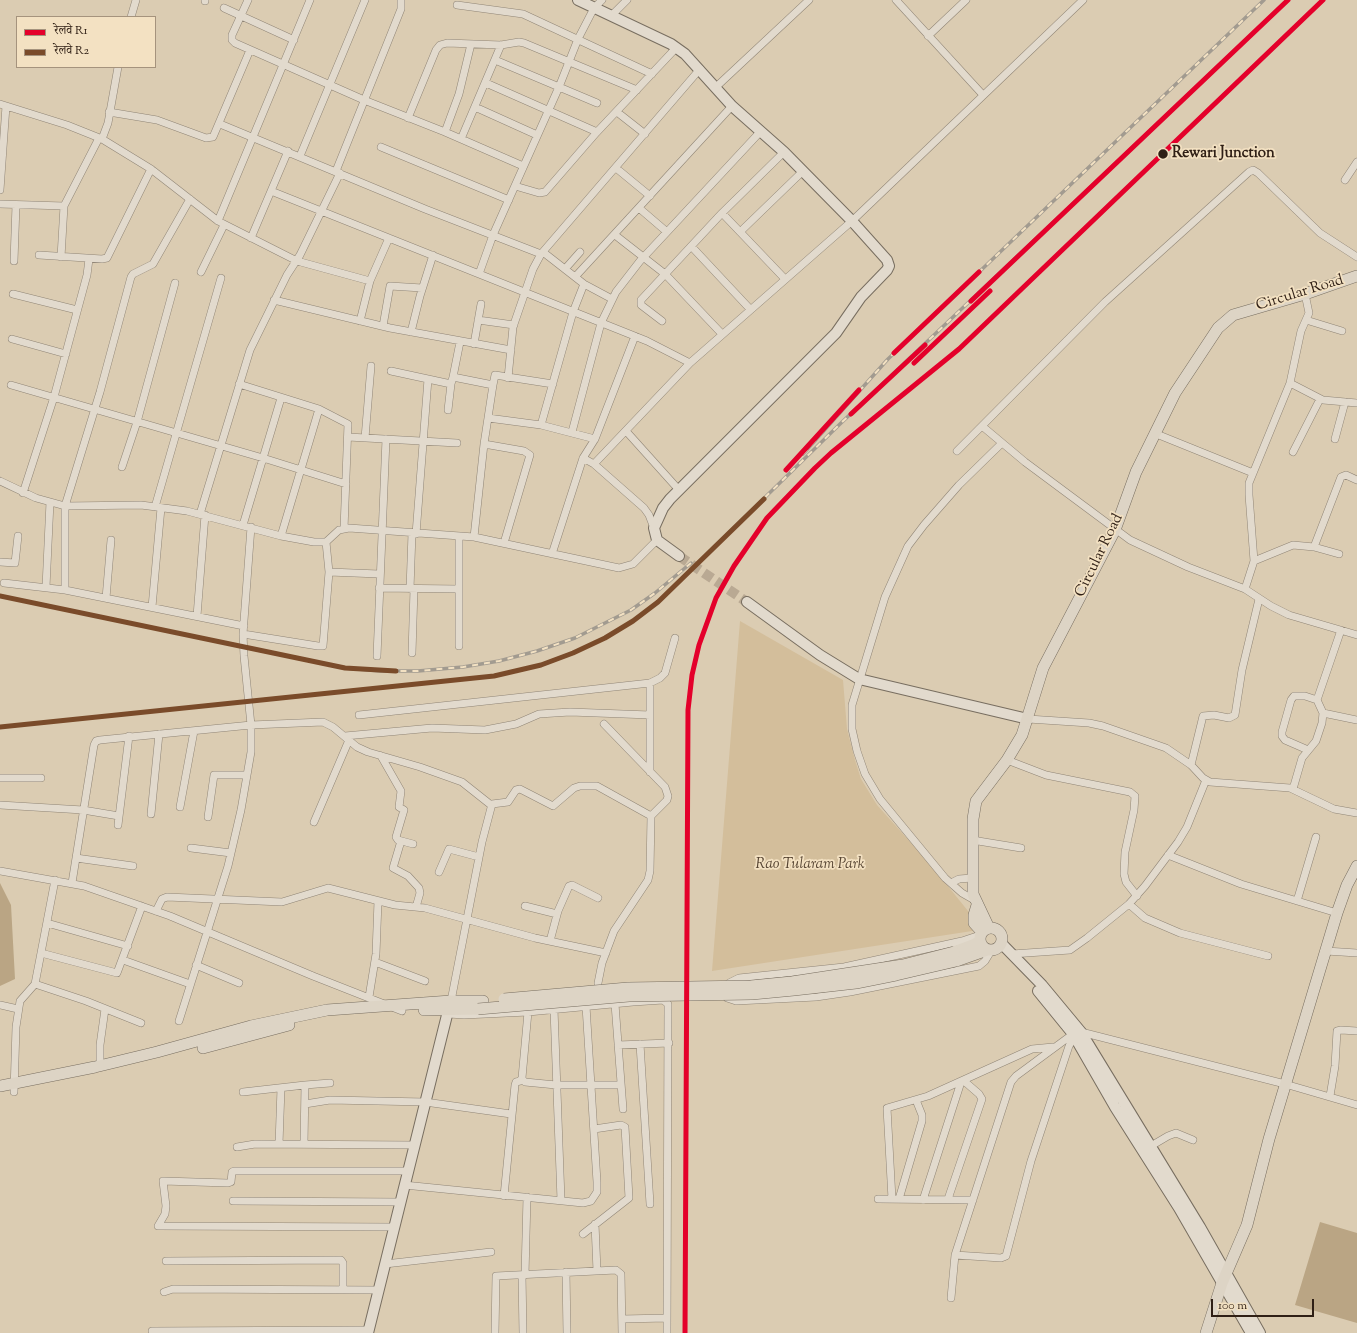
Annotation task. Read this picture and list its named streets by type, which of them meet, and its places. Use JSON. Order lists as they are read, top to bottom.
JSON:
{
  "streets": {
    "main road": ["Circular Road"]
  },
  "parks": ["Rao Tularam Park"],
  "places": ["Rewari Junction"],
  "lines": ["rail line R1", "rail line R2"],
  "legend": ["रेलवे R1", "रेलवे R2"],
  "scale_bar": "100 m"
}
